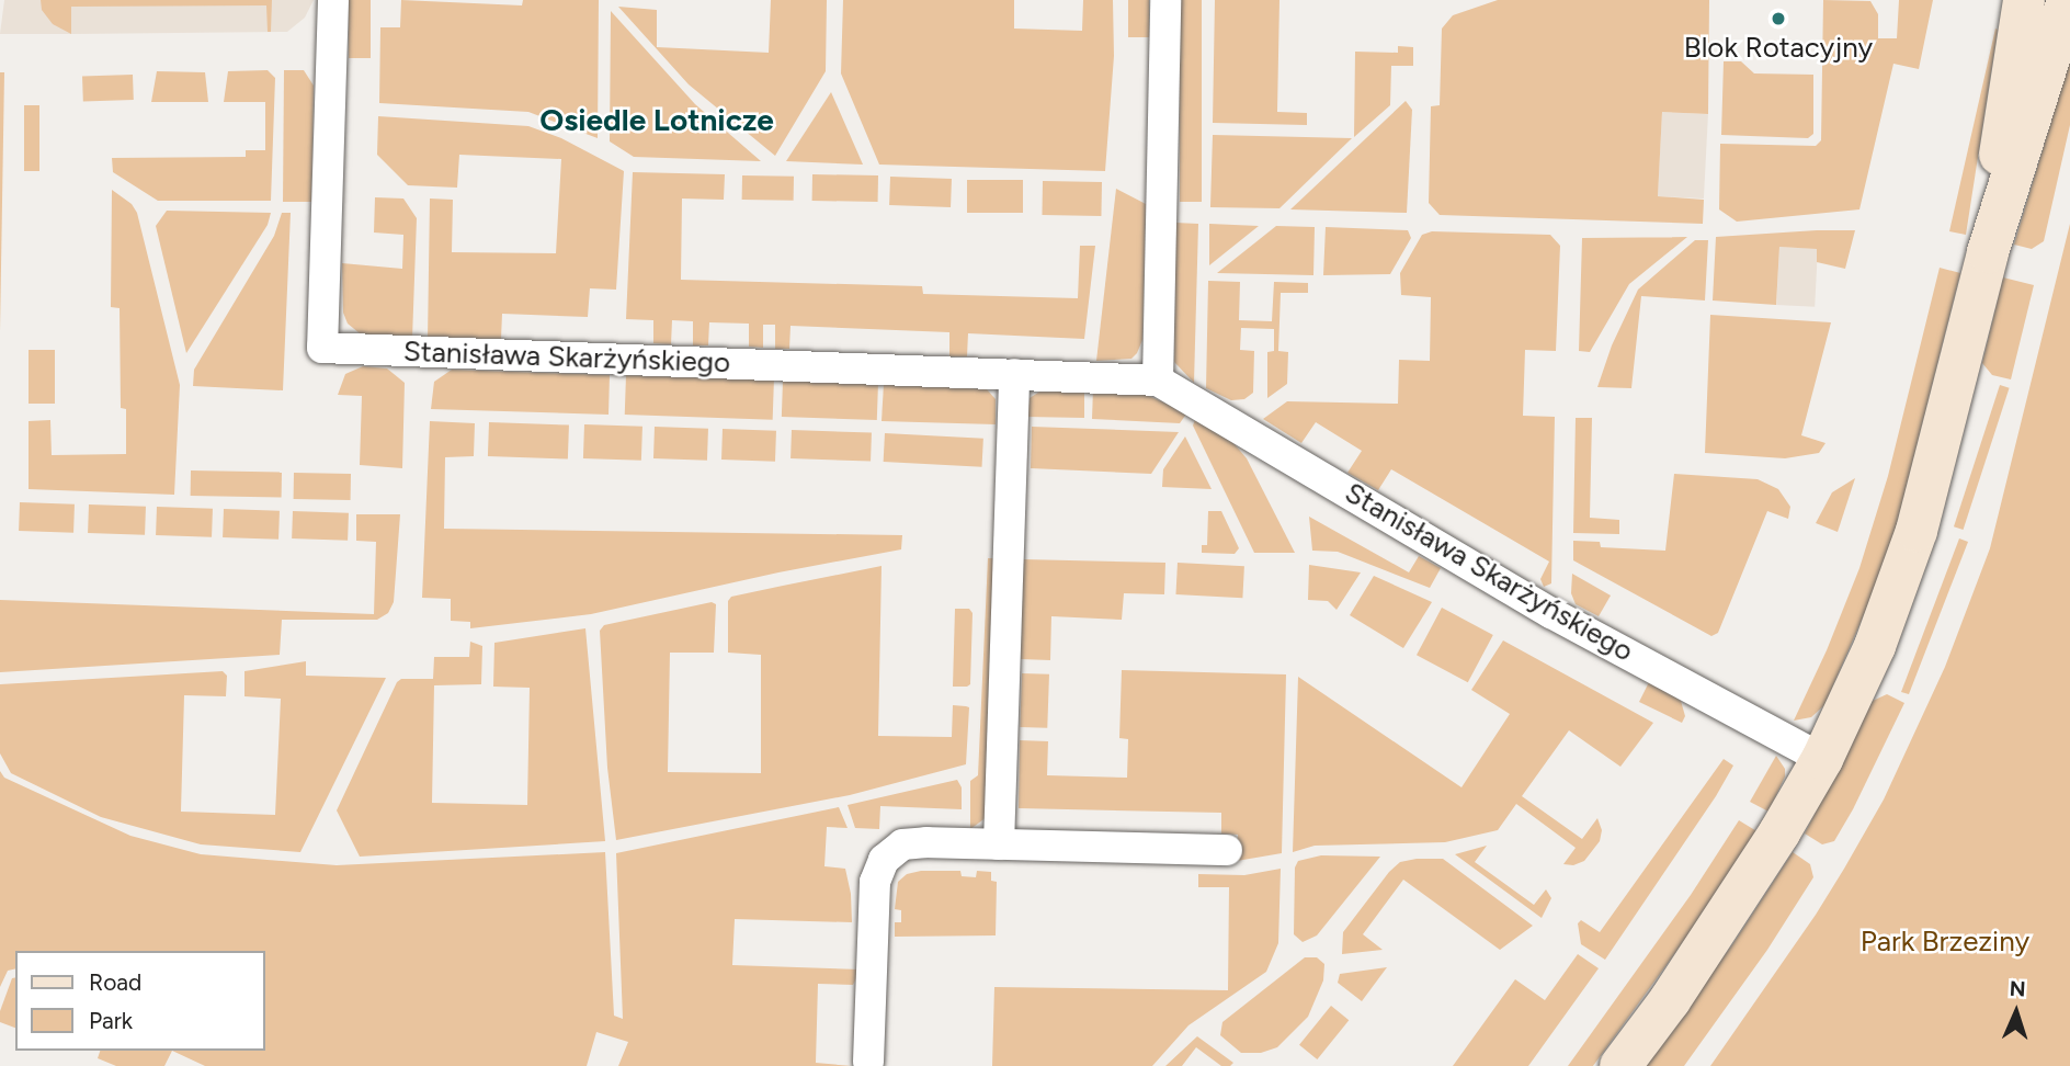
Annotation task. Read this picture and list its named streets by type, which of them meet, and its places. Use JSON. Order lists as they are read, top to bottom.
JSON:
{
  "streets": {
    "street": ["Stanisława Skarżyńskiego"]
  },
  "districts": ["Osiedle Lotnicze"],
  "parks": ["Park Brzeziny"],
  "places": ["Blok Rotacyjny"],
  "legend": ["Road", "Park"],
  "north": "top"
}
